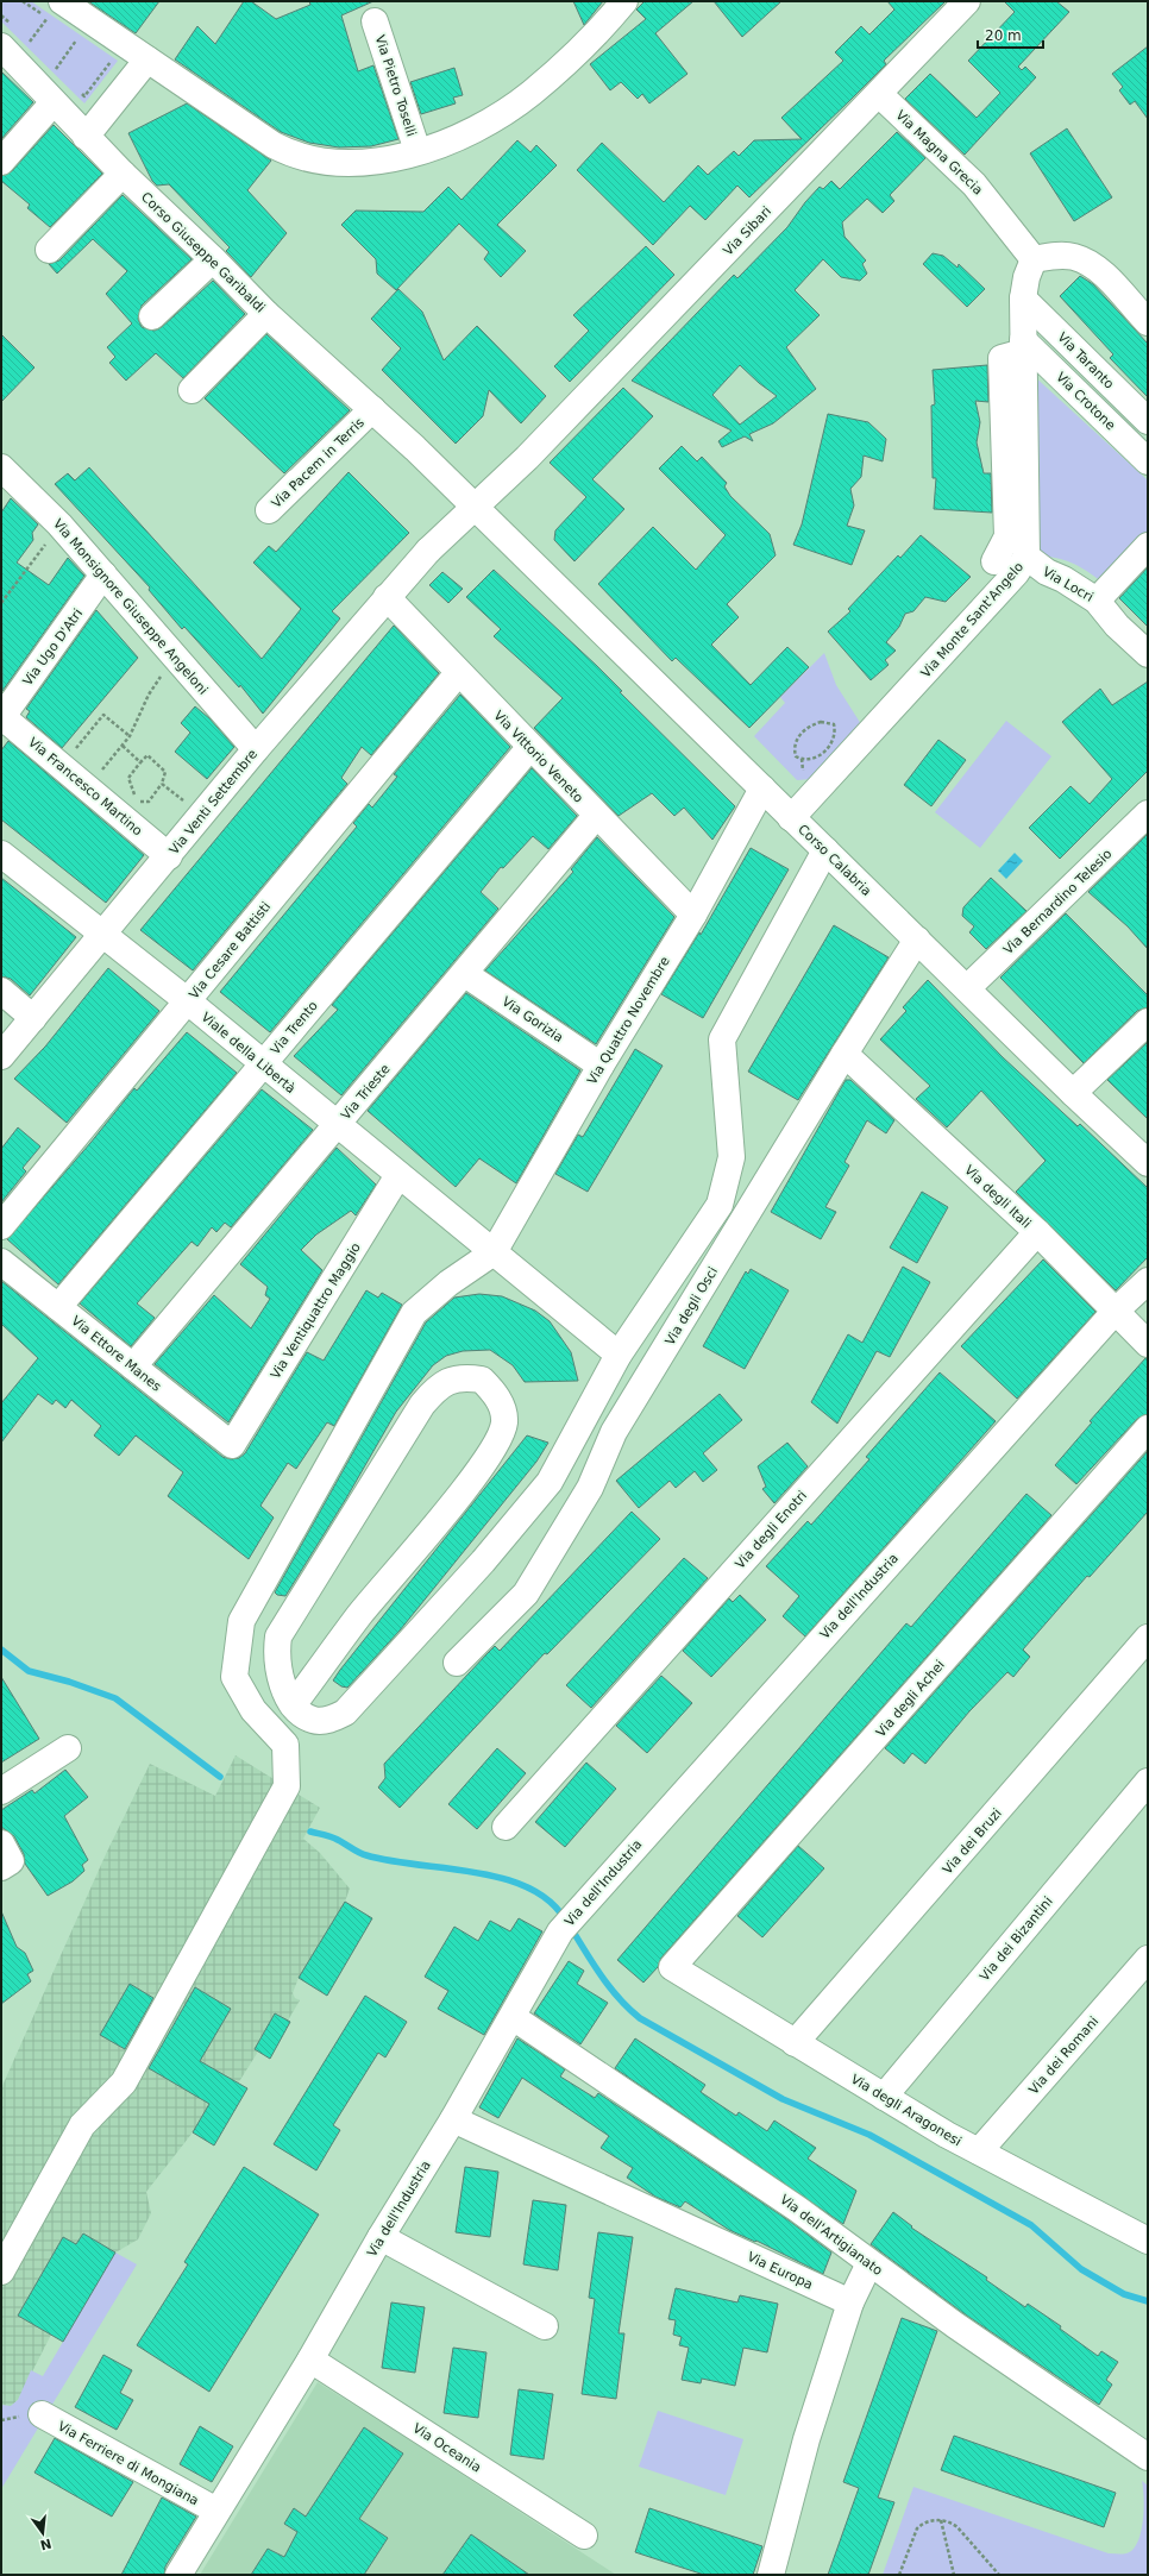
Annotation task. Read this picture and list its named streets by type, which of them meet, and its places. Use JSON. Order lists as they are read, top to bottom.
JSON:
{
  "streets": {
    "street": [
      "Via Pietro Toselli",
      "Via Magna Grecia",
      "Via Sibari",
      "Corso Giuseppe Garibaldi",
      "Via Taranto",
      "Via Crotone",
      "Via Pacem in Terris",
      "Via Locri",
      "Via Monsignore Giuseppe Angeloni",
      "Via Monte Sant'Angelo",
      "Via Ugo D'Atri",
      "Via Vittorio Veneto",
      "Via Francesco Martino",
      "Via Venti Settembre",
      "Corso Calabria",
      "Via Bernardino Telesio",
      "Via Cesare Battisti",
      "Via Gorizia",
      "Via Quattro Novembre",
      "Via Trento",
      "Viale della Libertà",
      "Via Trieste",
      "Via degli Itali",
      "Via degli Osci",
      "Via Ventiquattro Maggio",
      "Via Ettore Manes",
      "Via degli Enotri",
      "Via dell'Industria",
      "Via degli Achei",
      "Via dei Bruzi",
      "Via dei Bizantini",
      "Via dei Romani",
      "Via degli Aragonesi",
      "Via dell'Artigianato",
      "Via Europa",
      "Via Oceania",
      "Via Ferriere di Mongiana"
    ]
  },
  "crossings": [
    ["Via Magna Grecia", "Via Sibari"],
    ["Via Magna Grecia", "Via Monte Sant'Angelo"],
    ["Via Sibari", "Corso Giuseppe Garibaldi"],
    ["Via Sibari", "Via Venti Settembre"],
    ["Via Sibari", "Corso Calabria"],
    ["Corso Giuseppe Garibaldi", "Via Pacem in Terris"],
    ["Corso Giuseppe Garibaldi", "Via Venti Settembre"],
    ["Corso Giuseppe Garibaldi", "Corso Calabria"],
    ["Via Taranto", "Via Monte Sant'Angelo"],
    ["Via Crotone", "Via Monte Sant'Angelo"],
    ["Via Locri", "Via Monte Sant'Angelo"],
    ["Via Monsignore Giuseppe Angeloni", "Via Ugo D'Atri"],
    ["Via Monsignore Giuseppe Angeloni", "Via Venti Settembre"],
    ["Via Monte Sant'Angelo", "Corso Calabria"],
    ["Via Ugo D'Atri", "Via Francesco Martino"],
    ["Via Vittorio Veneto", "Via Venti Settembre"],
    ["Via Vittorio Veneto", "Via Cesare Battisti"],
    ["Via Vittorio Veneto", "Via Quattro Novembre"],
    ["Via Vittorio Veneto", "Via Trento"],
    ["Via Vittorio Veneto", "Via Trieste"],
    ["Via Francesco Martino", "Via Venti Settembre"],
    ["Via Venti Settembre", "Corso Calabria"],
    ["Via Venti Settembre", "Viale della Libertà"],
    ["Corso Calabria", "Via Bernardino Telesio"],
    ["Corso Calabria", "Via Quattro Novembre"],
    ["Corso Calabria", "Via degli Osci"],
    ["Via Cesare Battisti", "Viale della Libertà"],
    ["Via Gorizia", "Via Quattro Novembre"],
    ["Via Gorizia", "Via Trieste"],
    ["Via Quattro Novembre", "Viale della Libertà"],
    ["Via Trento", "Viale della Libertà"],
    ["Via Trento", "Via Ettore Manes"],
    ["Viale della Libertà", "Via Trieste"],
    ["Viale della Libertà", "Via Ventiquattro Maggio"],
    ["Via Trieste", "Via Ettore Manes"],
    ["Via degli Itali", "Via degli Osci"],
    ["Via degli Itali", "Via degli Enotri"],
    ["Via degli Itali", "Via dell'Industria"],
    ["Via Ventiquattro Maggio", "Via Ettore Manes"],
    ["Via dell'Industria", "Via dell'Artigianato"],
    ["Via dell'Industria", "Via Europa"],
    ["Via dell'Industria", "Via Oceania"],
    ["Via dell'Industria", "Via Ferriere di Mongiana"],
    ["Via degli Achei", "Via degli Aragonesi"],
    ["Via dei Bruzi", "Via degli Aragonesi"],
    ["Via dei Bizantini", "Via degli Aragonesi"],
    ["Via dei Romani", "Via degli Aragonesi"]
  ],
  "scale_bar": "20 m",
  "north": "bottom"
}
